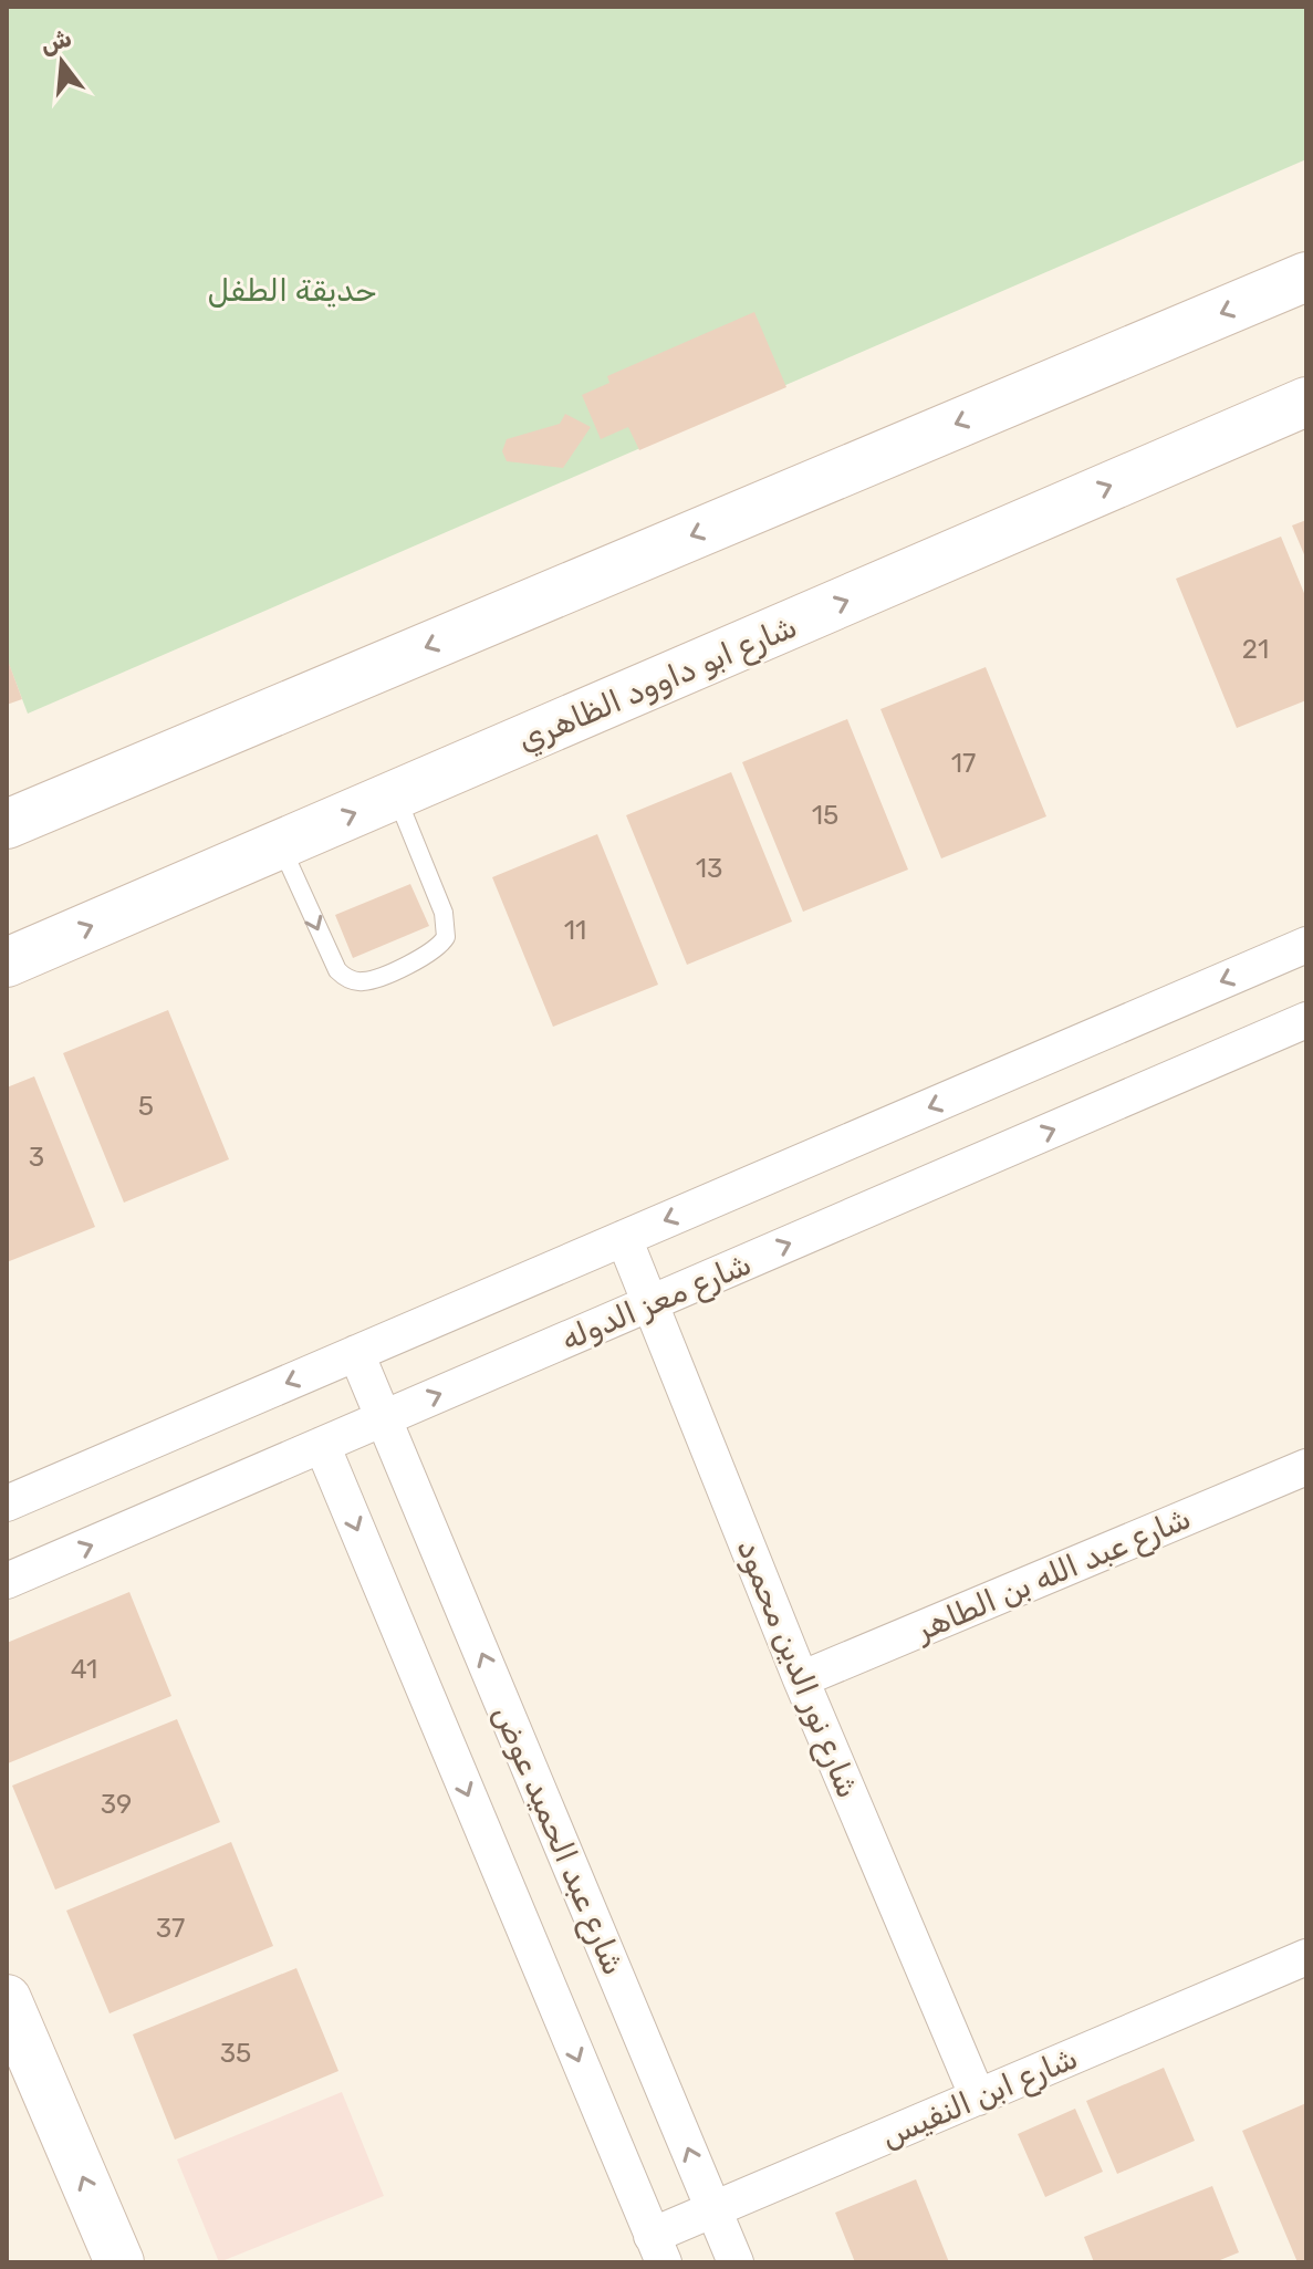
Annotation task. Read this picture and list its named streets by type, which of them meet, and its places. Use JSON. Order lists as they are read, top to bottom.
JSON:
{
  "streets": {
    "street": [
      "شارع ابو داوود الظاهري",
      "شارع معز الدوله",
      "شارع عبد الله بن الطاهر",
      "شارع نور الدين محمود",
      "شارع عبد الحميد عوض",
      "شارع ابن النفيس"
    ]
  },
  "crossings": [
    ["شارع معز الدوله", "شارع نور الدين محمود"],
    ["شارع معز الدوله", "شارع عبد الحميد عوض"],
    ["شارع عبد الله بن الطاهر", "شارع نور الدين محمود"],
    ["شارع نور الدين محمود", "شارع ابن النفيس"],
    ["شارع عبد الحميد عوض", "شارع ابن النفيس"]
  ],
  "parks": ["حديقة الطفل"],
  "house_numbers": [
    "21",
    "17",
    "15",
    "13",
    "11",
    "5",
    "3",
    "41",
    "39",
    "37",
    "35"
  ],
  "north": "top"
}
